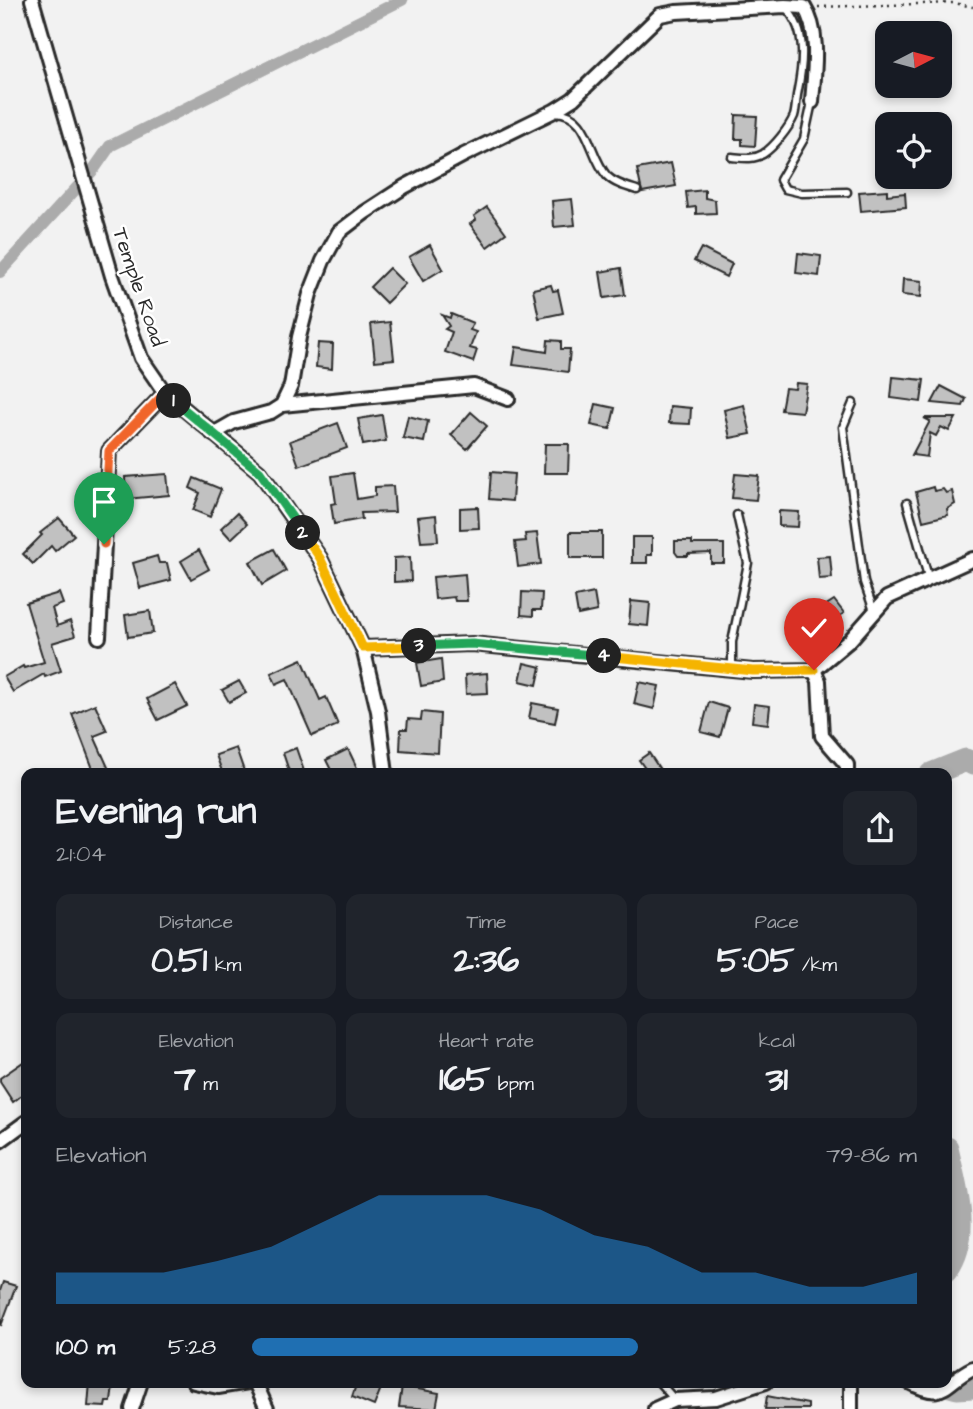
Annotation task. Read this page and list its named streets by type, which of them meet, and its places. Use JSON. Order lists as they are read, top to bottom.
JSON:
{
  "streets": {
    "street": ["Temple Road"]
  },
  "north": "right",
  "page": {
    "pins": [
      "1",
      "2",
      "3",
      "4"
    ],
    "heading": ["Evening run", "21:04"],
    "stats": [
      ["Distance", "0.51 km"],
      ["Time", "2:36"],
      ["Pace", "5:05 /km"],
      ["Elevation", "7 m"],
      ["Heart rate", "165 bpm"],
      ["kcal", "31"]
    ],
    "chart": ["Elevation", "79–86 m"],
    "list": [
      {
        "name": "100 m",
        "note": "5:28"
      }
    ]
  }
}
